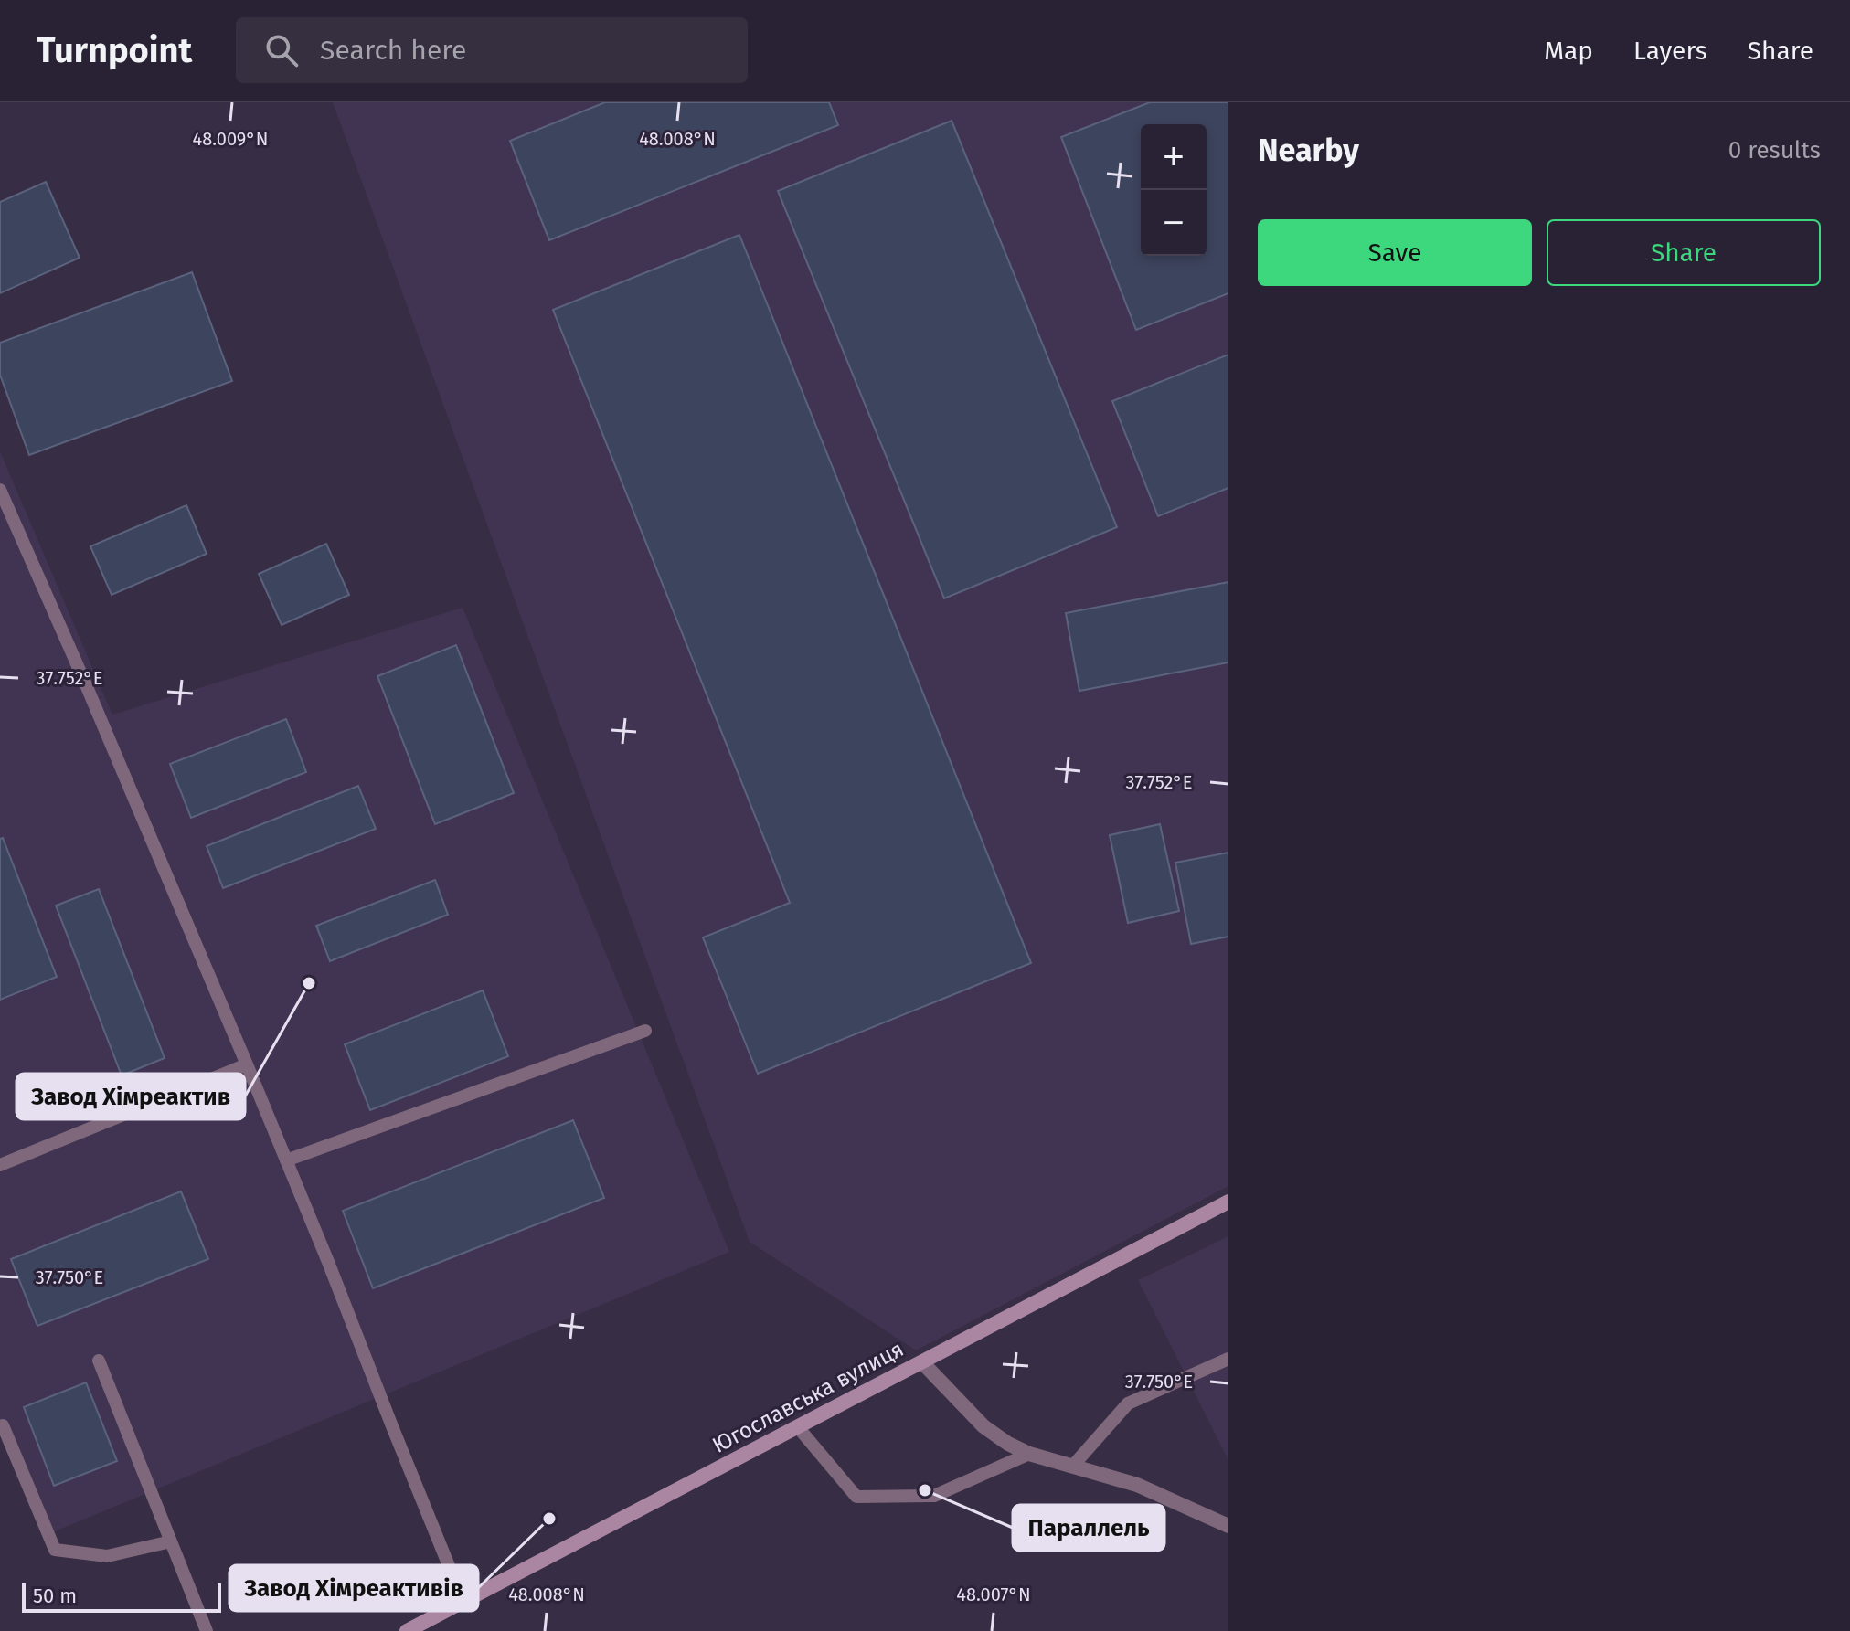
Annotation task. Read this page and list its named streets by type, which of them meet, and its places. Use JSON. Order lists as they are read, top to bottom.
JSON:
{
  "streets": {
    "main road": ["Югославська вулиця"]
  },
  "places": ["Завод Хімреактив", "Параллель", "Завод Хімреактивів"],
  "scale_bar": "50 m",
  "page": {
    "header": "Turnpoint",
    "search": "Search here",
    "nav": ["Map", "Layers", "Share"],
    "heading": ["Nearby", "0 results"],
    "map_buttons": ["+", "−"],
    "buttons": ["Save", "Share"],
    "scale": "50 m"
  },
  "coordinates": [
    "48.009°N",
    "48.008°N",
    "37.752°E",
    "37.750°E",
    "48.007°N"
  ]
}
